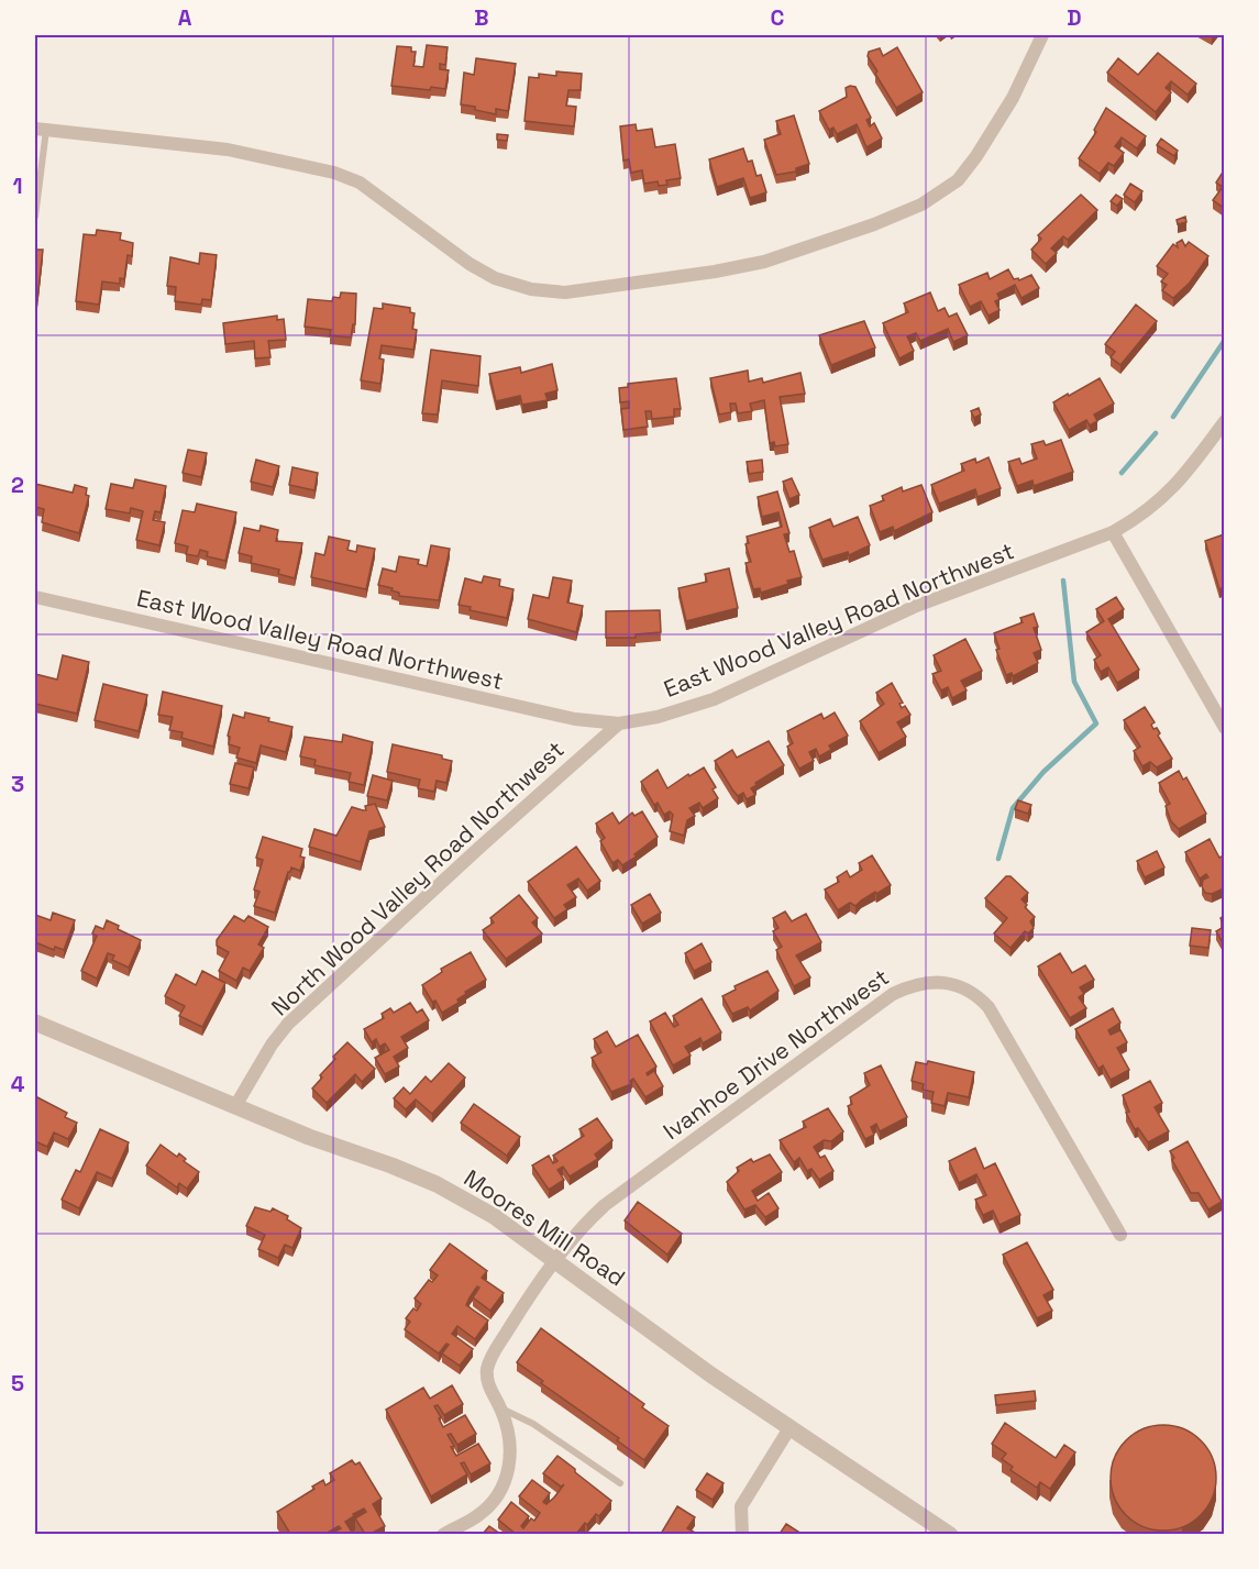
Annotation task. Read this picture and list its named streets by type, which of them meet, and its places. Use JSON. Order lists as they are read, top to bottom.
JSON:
{
  "streets": {
    "street": [
      "East Wood Valley Road Northwest",
      "North Wood Valley Road Northwest",
      "Ivanhoe Drive Northwest",
      "Moores Mill Road"
    ]
  },
  "crossings": [
    ["East Wood Valley Road Northwest", "North Wood Valley Road Northwest"],
    ["North Wood Valley Road Northwest", "Moores Mill Road"],
    ["Ivanhoe Drive Northwest", "Moores Mill Road"]
  ],
  "grid": {
    "columns": [
      "A",
      "B",
      "C",
      "D"
    ],
    "rows": [
      "1",
      "2",
      "3",
      "4",
      "5"
    ]
  }
}
